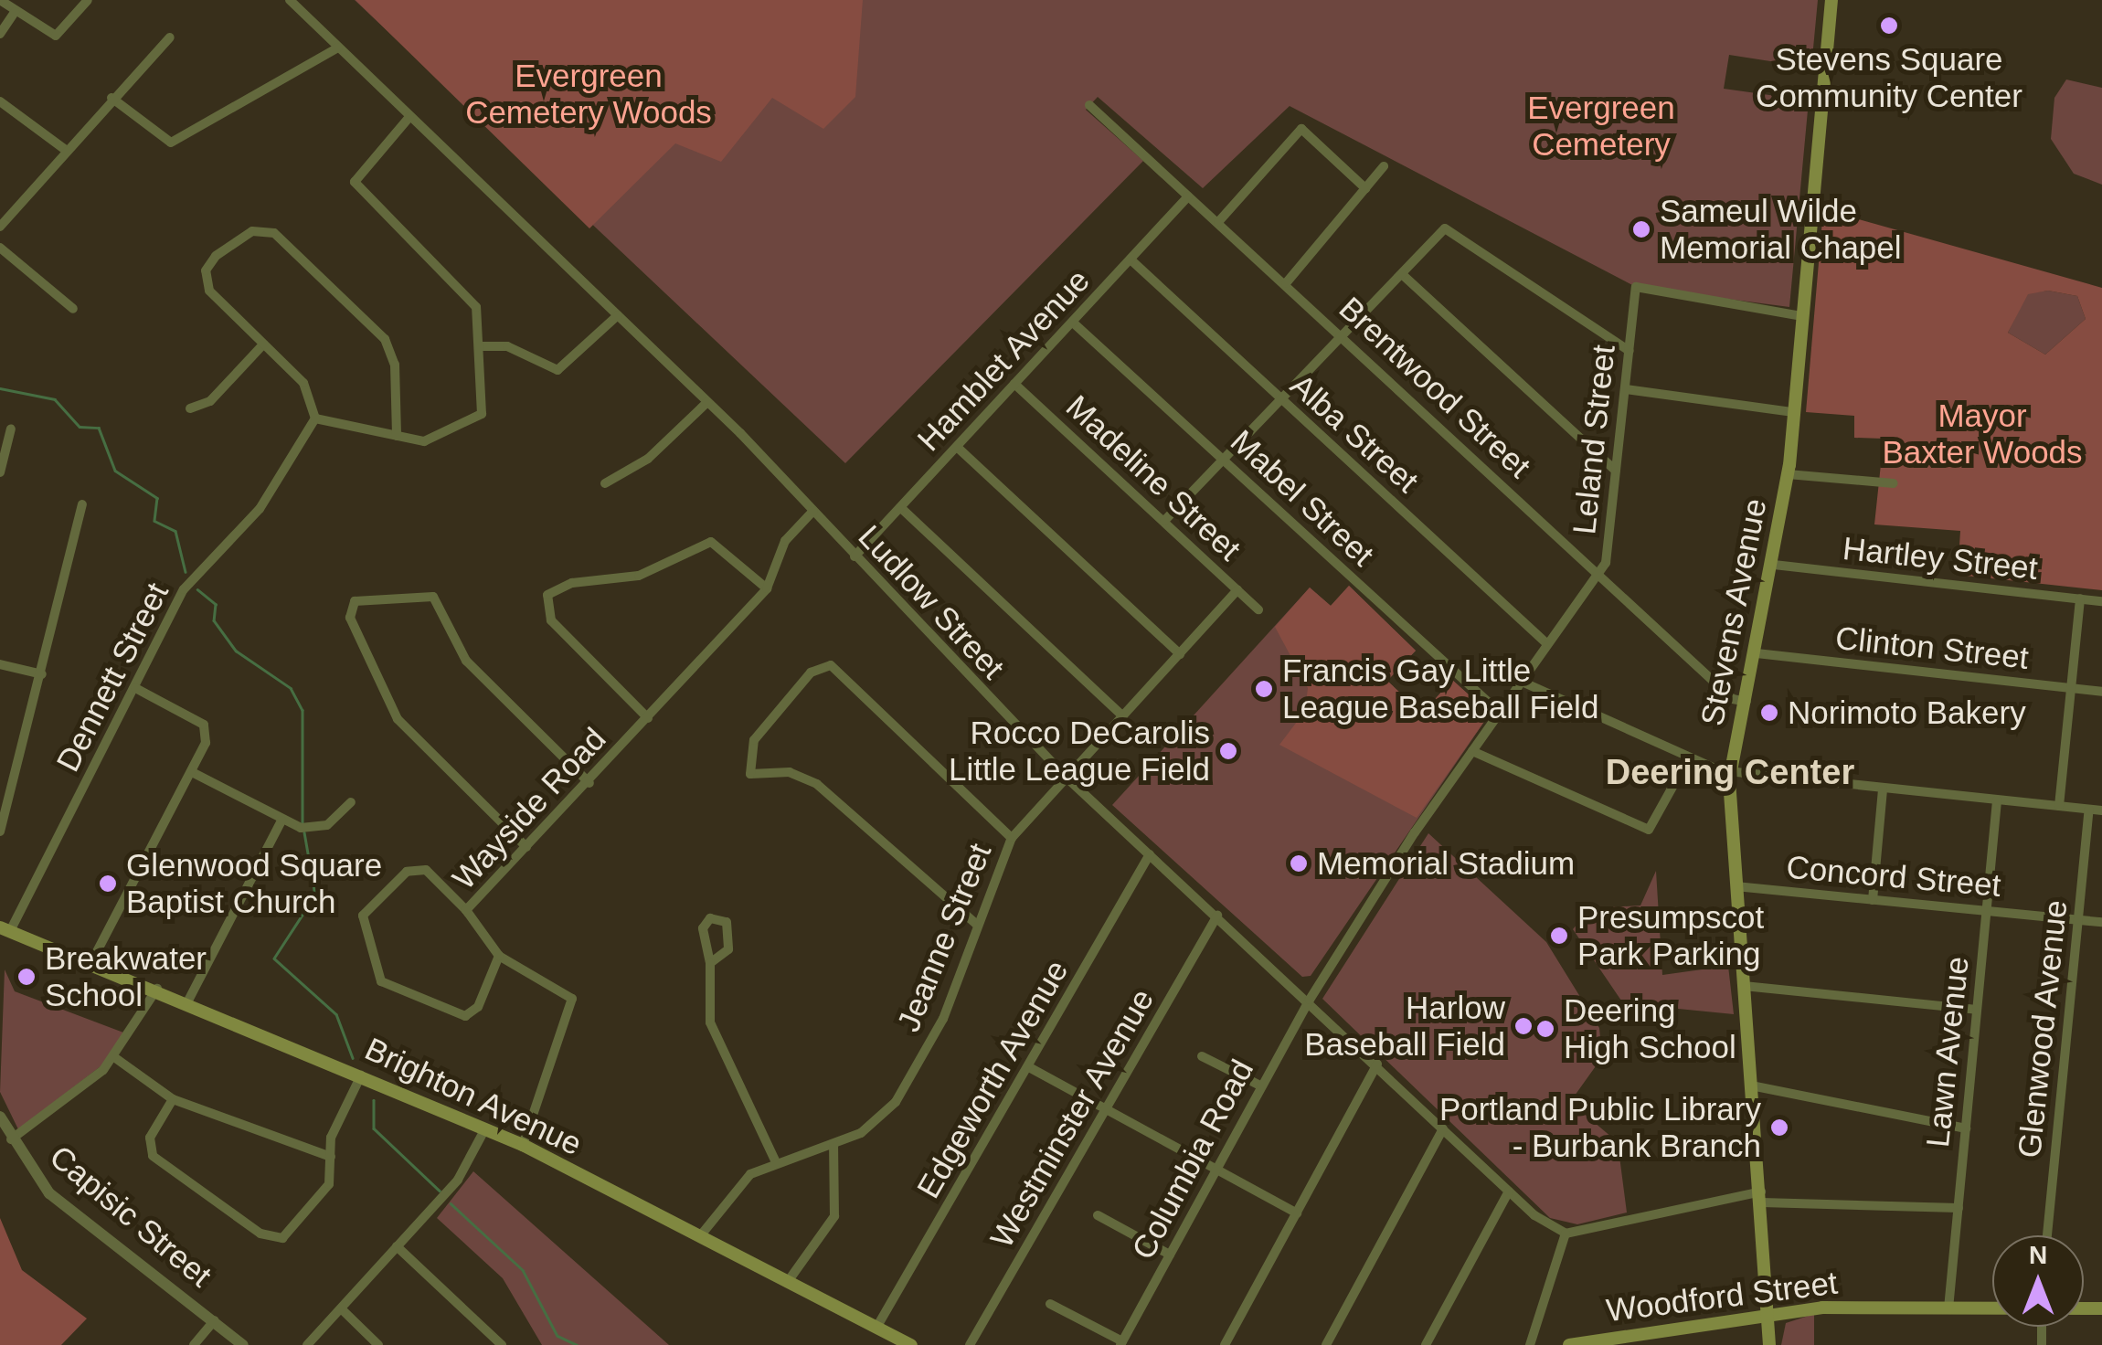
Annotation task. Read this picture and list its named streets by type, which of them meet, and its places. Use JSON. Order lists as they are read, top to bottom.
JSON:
{
  "streets": {
    "main road": ["Stevens Avenue", "Brighton Avenue", "Woodford Street"],
    "street": [
      "Hamblet Avenue",
      "Brentwood Street",
      "Alba Street",
      "Leland Street",
      "Madeline Street",
      "Mabel Street",
      "Hartley Street",
      "Ludlow Street",
      "Clinton Street",
      "Dennett Street",
      "Wayside Road",
      "Concord Street",
      "Jeanne Street",
      "Glenwood Avenue",
      "Lawn Avenue",
      "Edgeworth Avenue",
      "Westminster Avenue",
      "Columbia Road",
      "Capisic Street"
    ]
  },
  "crossings": [
    ["Hamblet Avenue", "Brentwood Street"],
    ["Hamblet Avenue", "Alba Street"],
    ["Hamblet Avenue", "Madeline Street"],
    ["Hamblet Avenue", "Mabel Street"],
    ["Hamblet Avenue", "Ludlow Street"],
    ["Brentwood Street", "Leland Street"],
    ["Brentwood Street", "Stevens Avenue"],
    ["Alba Street", "Leland Street"],
    ["Leland Street", "Mabel Street"],
    ["Leland Street", "Ludlow Street"],
    ["Leland Street", "Stevens Avenue"],
    ["Leland Street", "Columbia Road"],
    ["Madeline Street", "Jeanne Street"],
    ["Hartley Street", "Stevens Avenue"],
    ["Ludlow Street", "Wayside Road"],
    ["Ludlow Street", "Jeanne Street"],
    ["Ludlow Street", "Edgeworth Avenue"],
    ["Ludlow Street", "Westminster Avenue"],
    ["Ludlow Street", "Columbia Road"],
    ["Stevens Avenue", "Clinton Street"],
    ["Stevens Avenue", "Concord Street"],
    ["Stevens Avenue", "Woodford Street"],
    ["Dennett Street", "Brighton Avenue"],
    ["Wayside Road", "Brighton Avenue"],
    ["Concord Street", "Glenwood Avenue"],
    ["Concord Street", "Lawn Avenue"],
    ["Jeanne Street", "Brighton Avenue"],
    ["Lawn Avenue", "Woodford Street"],
    ["Edgeworth Avenue", "Brighton Avenue"]
  ],
  "districts": ["Deering Center"],
  "parks": ["Evergreen Cemetery Woods", "Evergreen Cemetery", "Mayor Baxter Woods"],
  "places": [
    "Stevens Square Community Center",
    "Sameul Wilde Memorial Chapel",
    "Francis Gay Little League Baseball Field",
    "Norimoto Bakery",
    "Rocco DeCarolis Little League Field",
    "Memorial Stadium",
    "Glenwood Square Baptist Church",
    "Presumpscot Park Parking",
    "Breakwater School",
    "Harlow Baseball Field",
    "Deering High School",
    "Portland Public Library - Burbank Branch"
  ],
  "north": "top"
}
